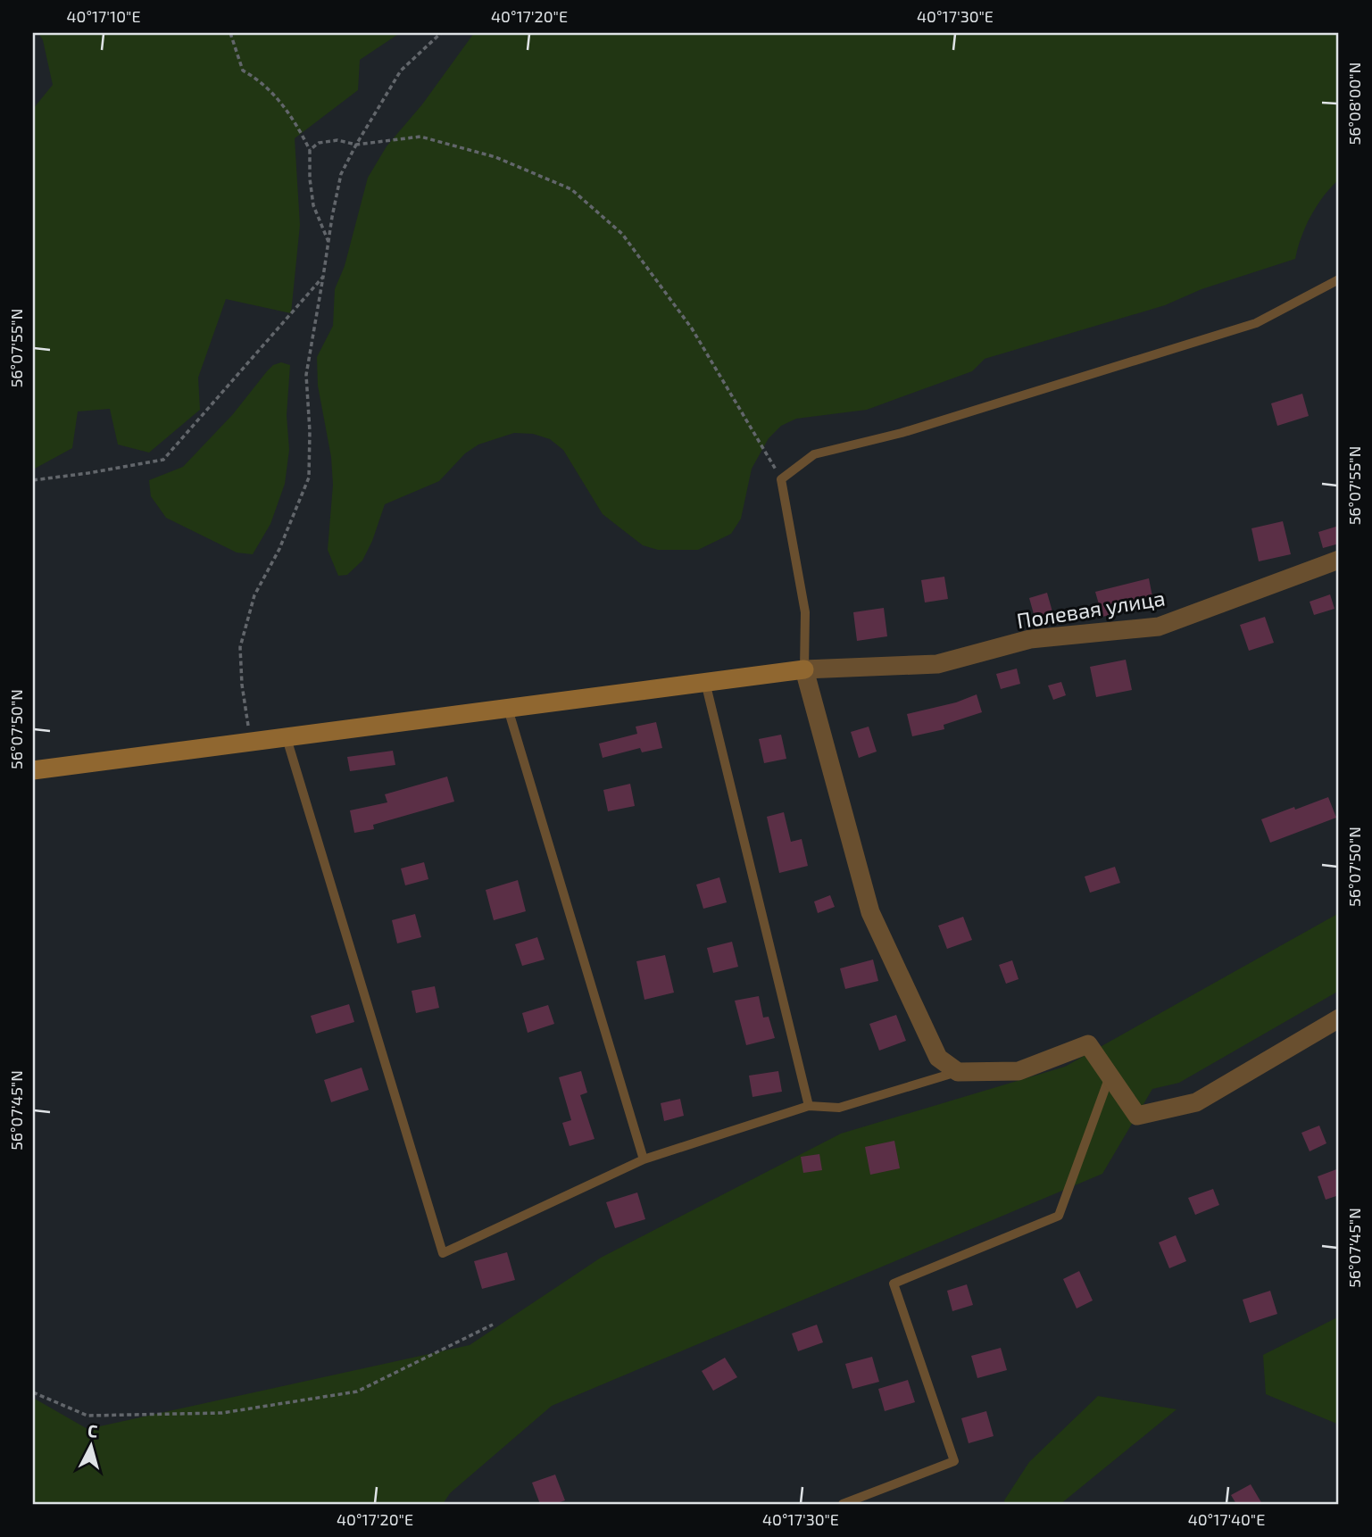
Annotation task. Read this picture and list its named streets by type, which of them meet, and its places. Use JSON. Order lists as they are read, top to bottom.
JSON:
{
  "streets": {
    "street": ["Полевая улица"]
  },
  "north": "top",
  "coordinates": [
    "40°17'10\"E",
    "40°17'20\"E",
    "40°17'30\"E",
    "56°08'00\"N",
    "56°07'55\"N",
    "56°07'50\"N",
    "56°07'45\"N",
    "40°17'40\"E"
  ]
}
